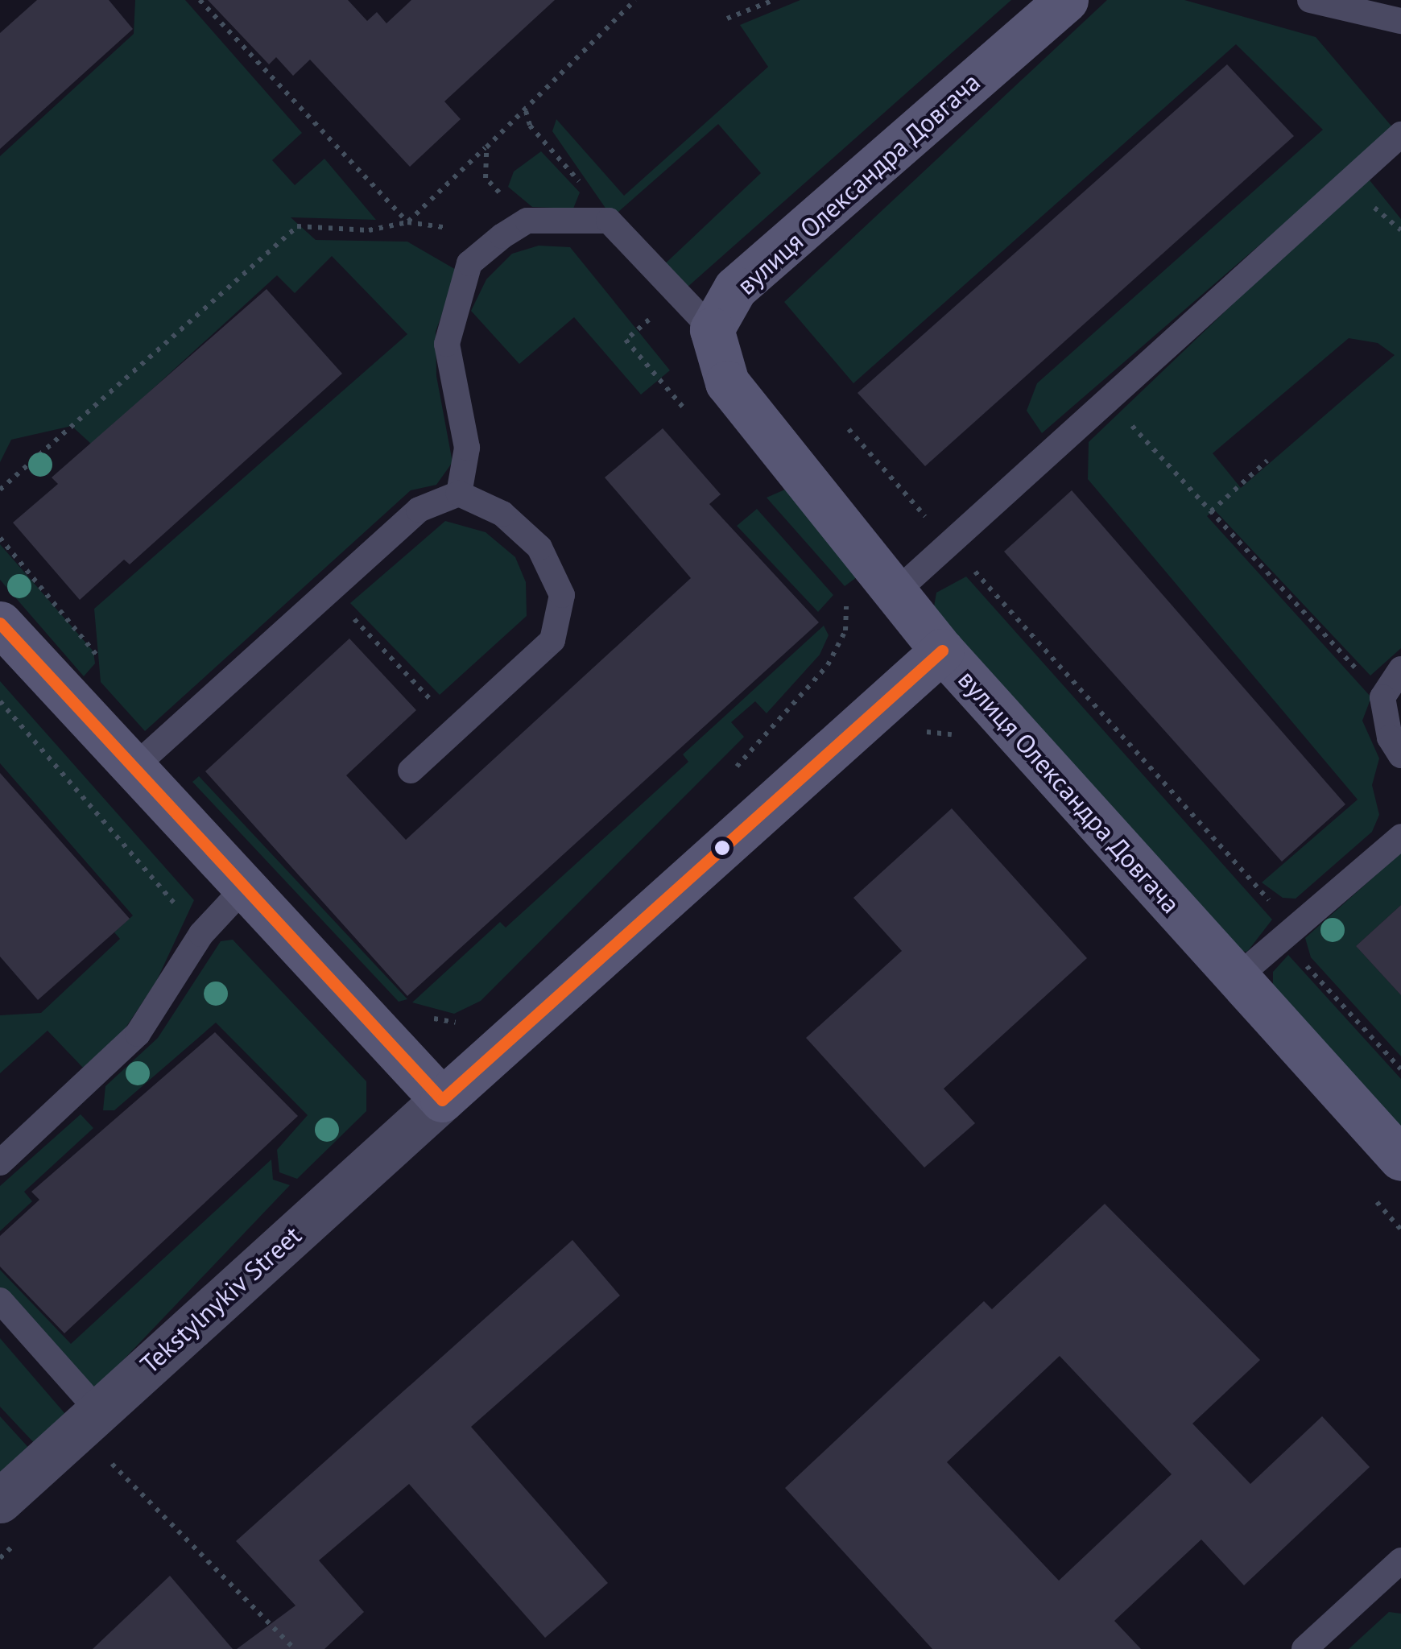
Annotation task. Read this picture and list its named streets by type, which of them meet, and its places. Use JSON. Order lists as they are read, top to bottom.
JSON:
{
  "streets": {
    "street": ["вулиця Олександра Довгача", "Tekstylnykiv Street"]
  },
  "crossings": [
    ["вулиця Олександра Довгача", "Tekstylnykiv Street"]
  ]
}
